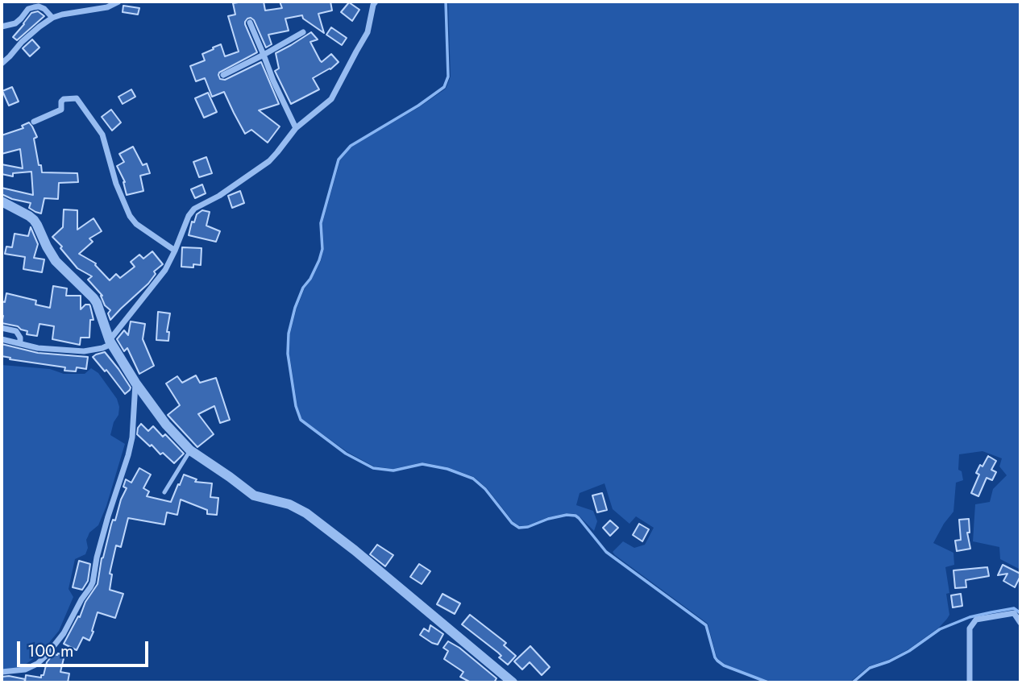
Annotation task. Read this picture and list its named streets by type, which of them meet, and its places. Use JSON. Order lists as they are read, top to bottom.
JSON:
{
  "scale_bar": "100 m"
}
